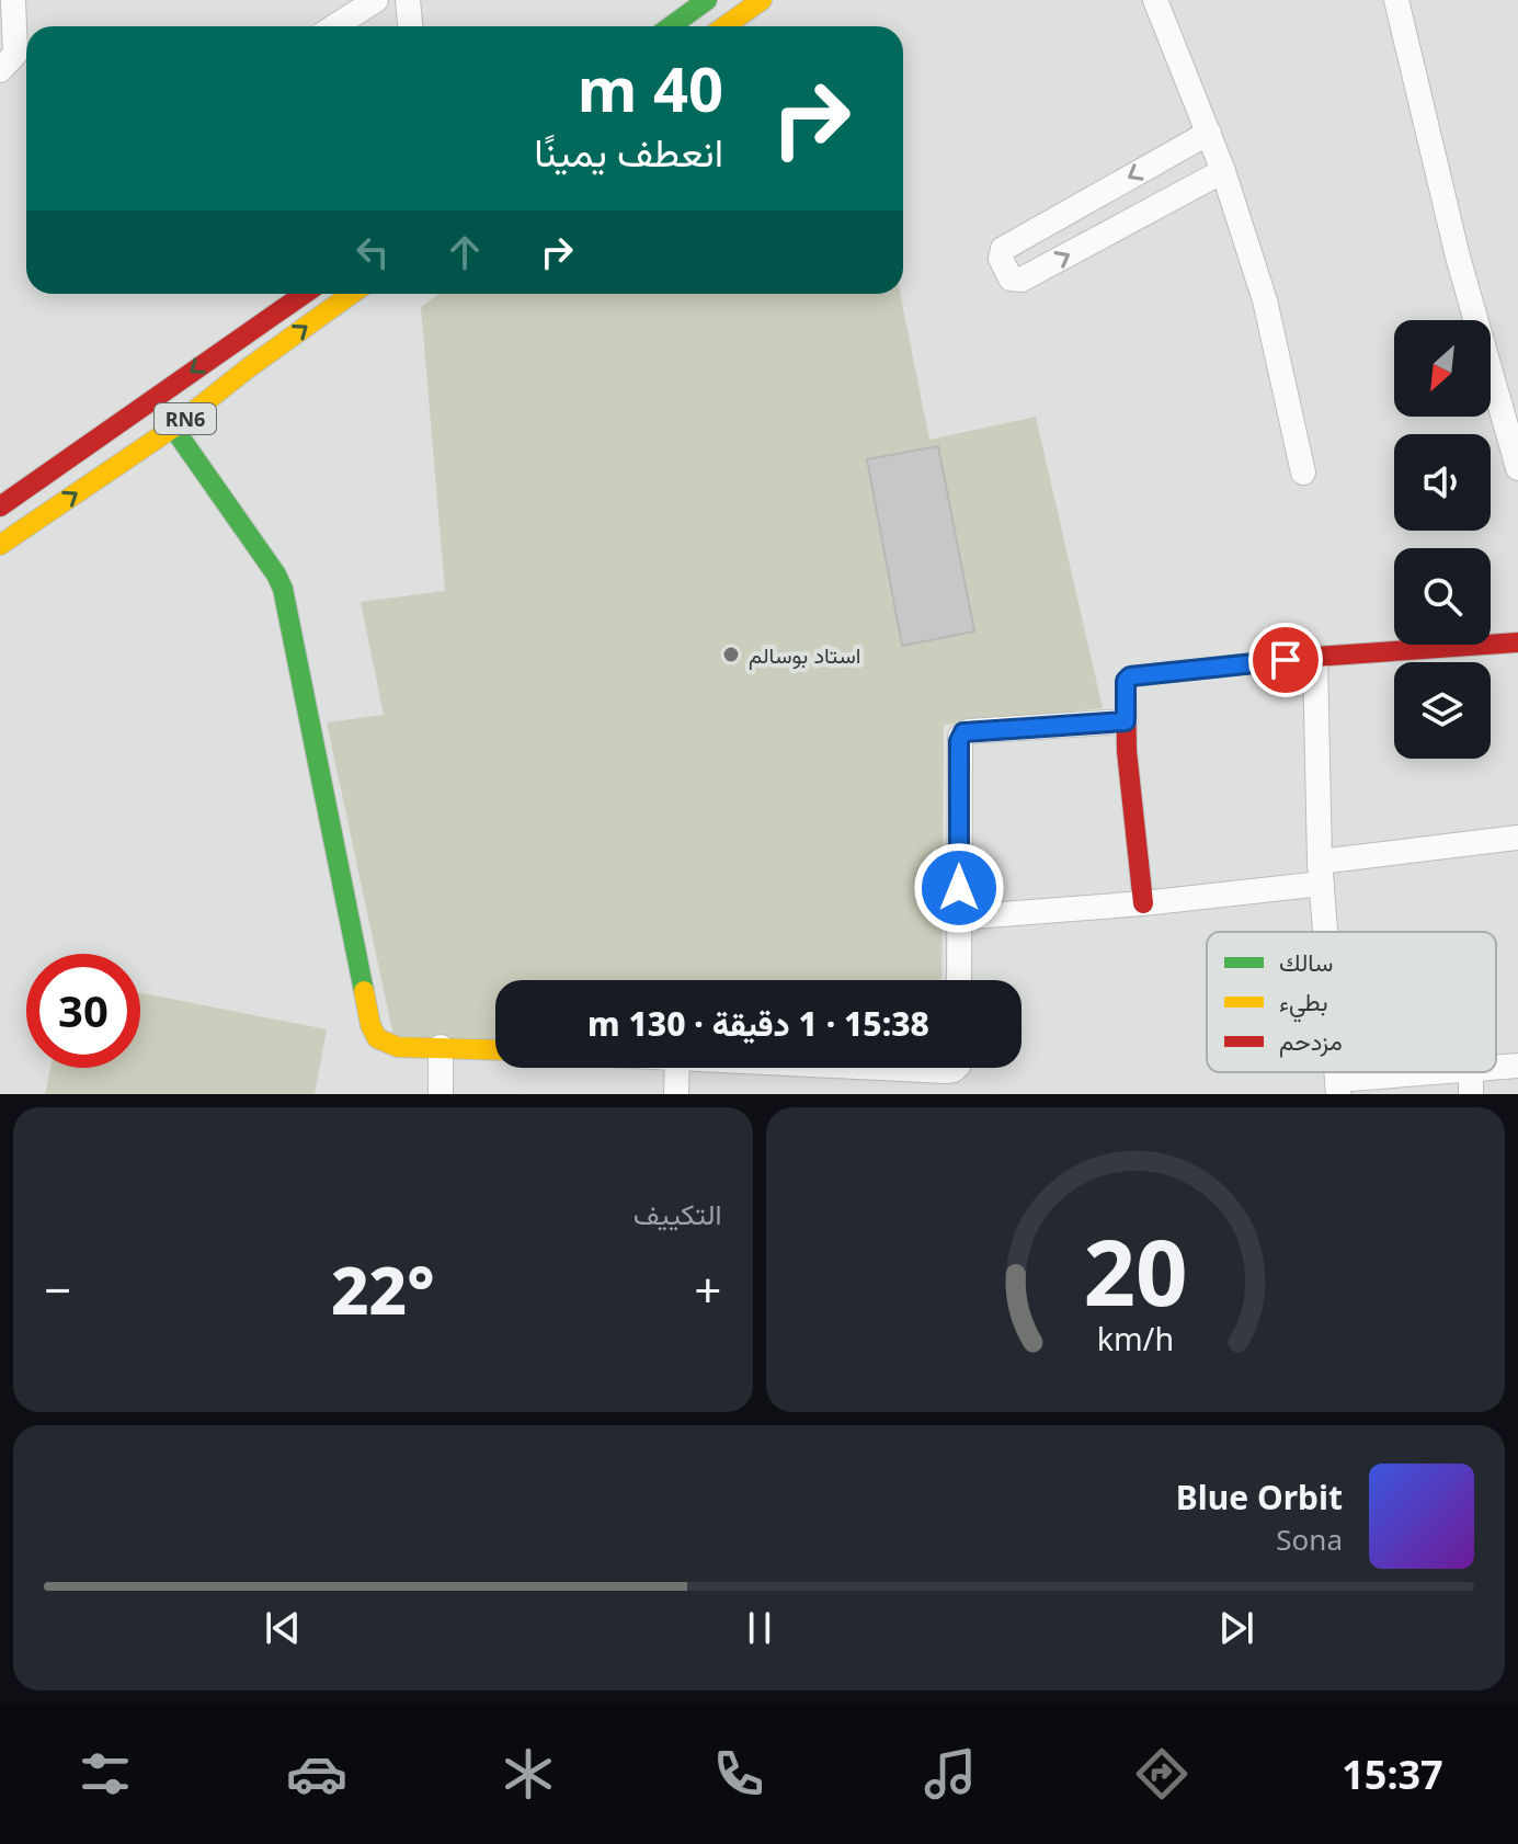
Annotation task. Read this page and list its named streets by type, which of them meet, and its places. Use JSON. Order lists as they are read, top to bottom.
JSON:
{
  "streets": {
    "street": ["RN6"]
  },
  "places": ["استاد بوسالم"],
  "legend": ["سالك", "بطيء", "مزدحم"],
  "north": "bottom left",
  "page": {
    "turn": ["40 m", "انعطف يمينًا"],
    "limit": "30",
    "trip": "15:38 · 1 دقيقة · 130 m",
    "tile": "التكييف",
    "heat": ["−", "22°", "+"],
    "song": ["Blue Orbit", "Sona"],
    "tabs": "15:37",
    "gauge": ["20", "km/h"]
  }
}
